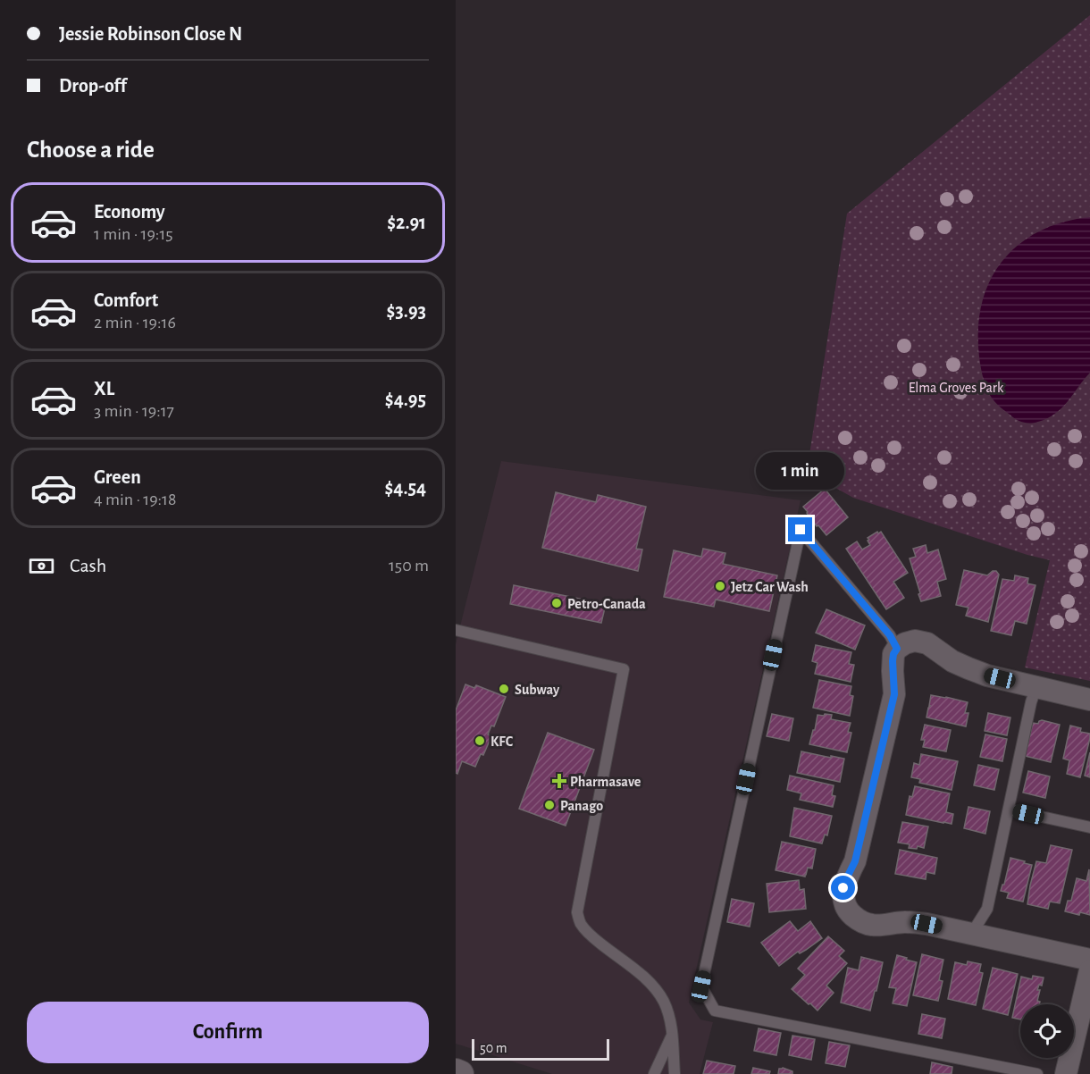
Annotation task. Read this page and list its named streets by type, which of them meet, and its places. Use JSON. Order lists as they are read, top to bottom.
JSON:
{
  "parks": ["Elma Groves Park"],
  "places": {
    "other": [
      "Jetz Car Wash",
      "Petro-Canada",
      "Subway",
      "KFC",
      "Panago"
    ],
    "health": ["Pharmasave"]
  },
  "scale_bar": "50 m",
  "page": {
    "banner": ["Jessie Robinson Close N", "Drop-off"],
    "heading": "Choose a ride",
    "list": [
      {
        "name": "Economy",
        "note": "1 min · 19:15",
        "value": "$2.91"
      },
      {
        "name": "Comfort",
        "note": "2 min · 19:16",
        "value": "$3.93"
      },
      {
        "name": "XL",
        "note": "3 min · 19:17",
        "value": "$4.95"
      },
      {
        "name": "Green",
        "note": "4 min · 19:18",
        "value": "$4.54"
      }
    ],
    "bubble": "1 min",
    "pay": ["Cash", "150 m"],
    "buttons": "Confirm",
    "scale": "50 m"
  }
}
